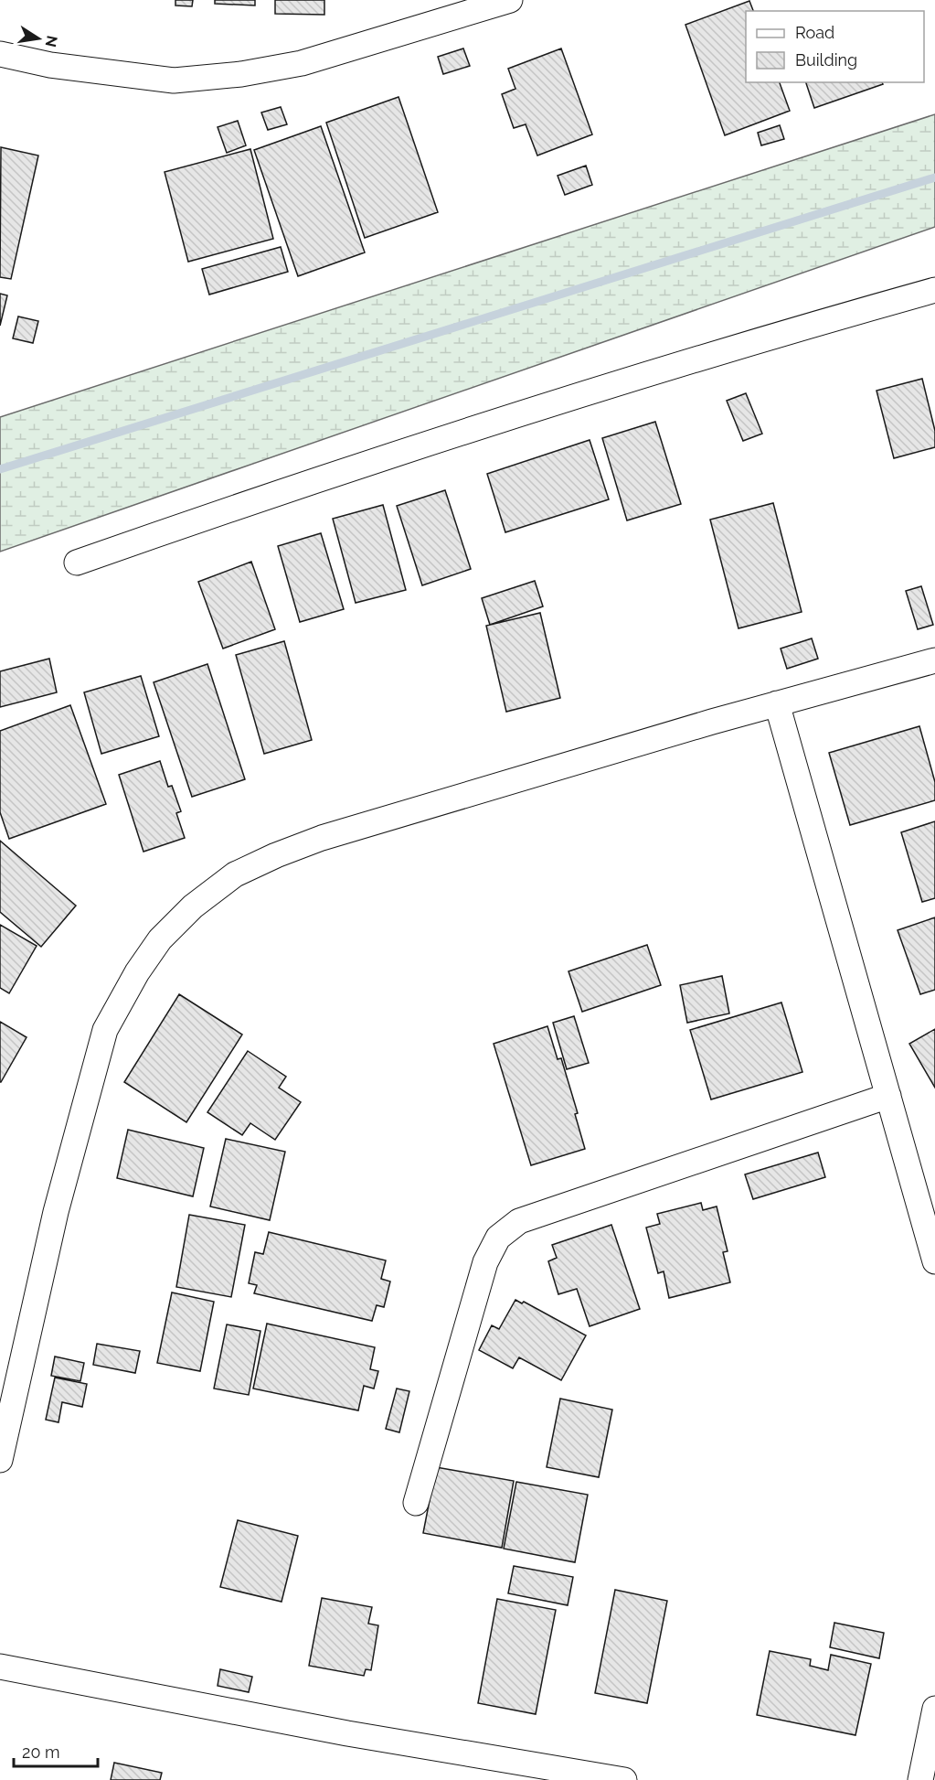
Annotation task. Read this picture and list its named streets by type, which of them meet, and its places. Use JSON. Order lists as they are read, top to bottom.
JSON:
{
  "legend": ["Road", "Building"],
  "scale_bar": "20 m",
  "north": "right"
}
